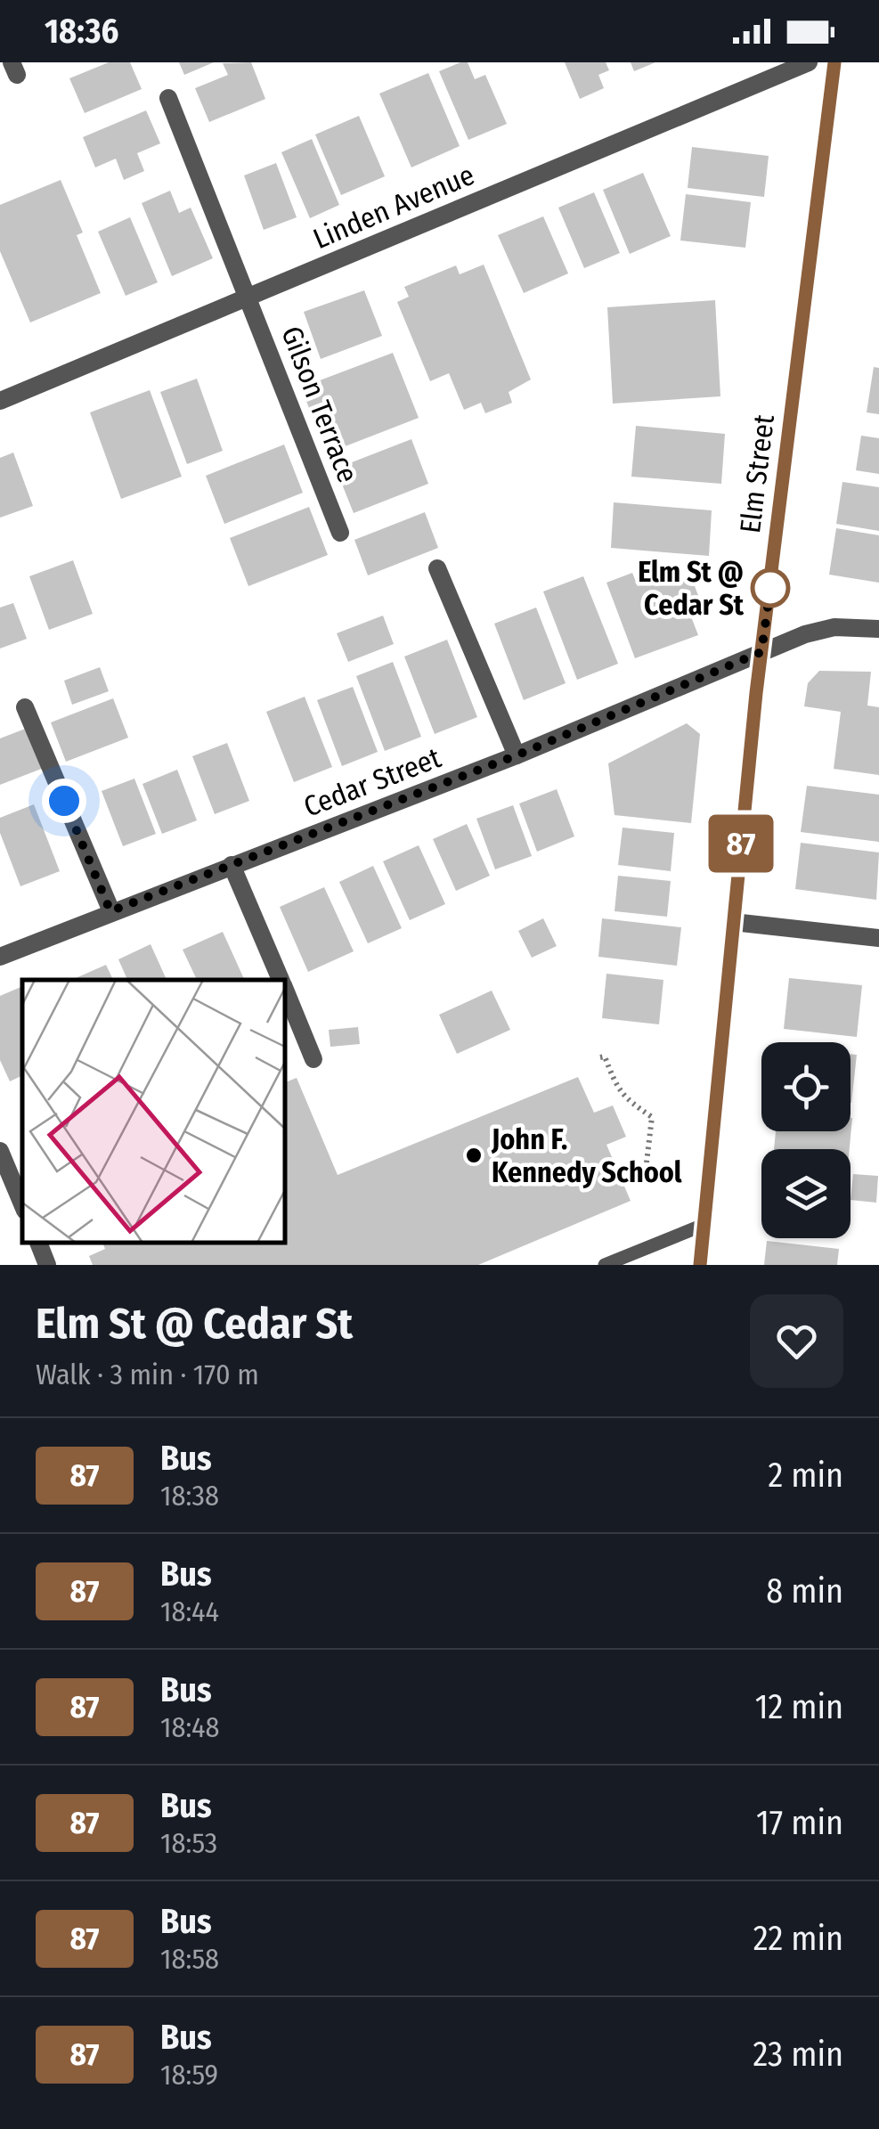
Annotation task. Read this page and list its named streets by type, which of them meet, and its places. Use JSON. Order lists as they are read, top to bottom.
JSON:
{
  "streets": {
    "main road": ["Elm Street"],
    "street": ["Linden Avenue", "Gilson Terrace", "Cedar Street"]
  },
  "crossings": [
    ["Linden Avenue", "Gilson Terrace"],
    ["Elm Street", "Cedar Street"]
  ],
  "places": ["Elm St @ Cedar St", "John F. Kennedy School"],
  "lines": ["bus line 87"],
  "page": {
    "status": "18:36",
    "on_map": "87",
    "heading": ["Elm St @ Cedar St", "Walk · 3 min · 170 m"],
    "list": [
      {
        "mark": "87",
        "name": "Bus",
        "note": "18:38",
        "value": "2 min"
      },
      {
        "mark": "87",
        "name": "Bus",
        "note": "18:44",
        "value": "8 min"
      },
      {
        "mark": "87",
        "name": "Bus",
        "note": "18:48",
        "value": "12 min"
      },
      {
        "mark": "87",
        "name": "Bus",
        "note": "18:53",
        "value": "17 min"
      },
      {
        "mark": "87",
        "name": "Bus",
        "note": "18:58",
        "value": "22 min"
      },
      {
        "mark": "87",
        "name": "Bus",
        "note": "18:59",
        "value": "23 min"
      }
    ]
  }
}
